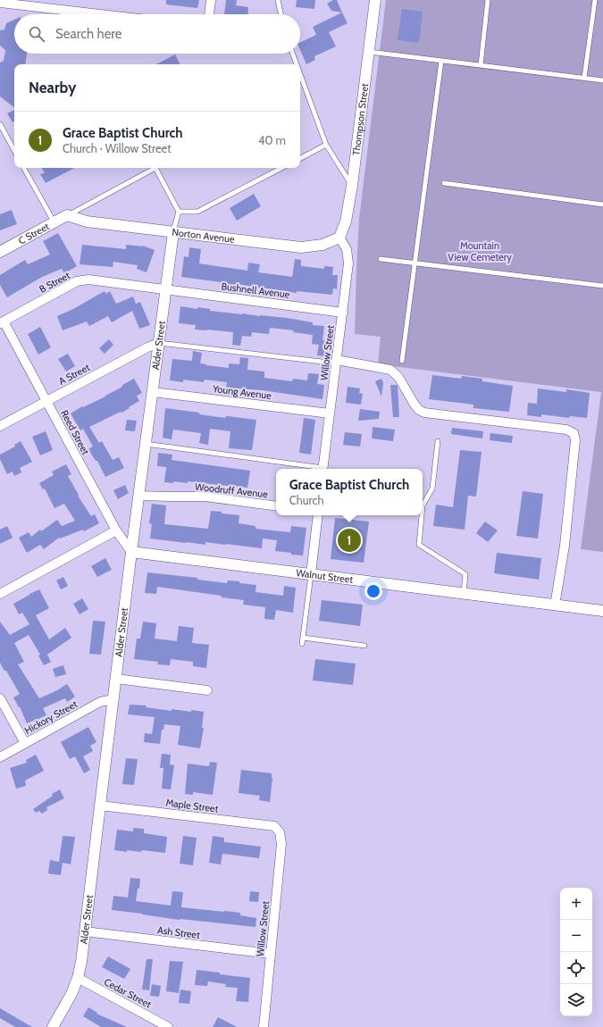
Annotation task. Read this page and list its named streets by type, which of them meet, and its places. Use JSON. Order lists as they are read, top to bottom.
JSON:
{
  "streets": {
    "street": [
      "Thompson Street",
      "C Street",
      "Norton Avenue",
      "B Street",
      "Bushnell Avenue",
      "Alder Street",
      "Willow Street",
      "A Street",
      "Young Avenue",
      "Reed Street",
      "Woodruff Avenue",
      "Walnut Street",
      "Hickory Street",
      "Maple Street",
      "Ash Street",
      "Cedar Street"
    ]
  },
  "crossings": [
    ["Thompson Street", "Norton Avenue"],
    ["Thompson Street", "Willow Street"],
    ["C Street", "Norton Avenue"],
    ["Norton Avenue", "Alder Street"],
    ["Norton Avenue", "Willow Street"],
    ["B Street", "Bushnell Avenue"],
    ["B Street", "Alder Street"],
    ["B Street", "Reed Street"],
    ["Bushnell Avenue", "Alder Street"],
    ["Bushnell Avenue", "Willow Street"],
    ["Alder Street", "A Street"],
    ["Alder Street", "Young Avenue"],
    ["Alder Street", "Reed Street"],
    ["Alder Street", "Woodruff Avenue"],
    ["Alder Street", "Walnut Street"],
    ["Alder Street", "Hickory Street"],
    ["Alder Street", "Maple Street"],
    ["Alder Street", "Ash Street"],
    ["Alder Street", "Cedar Street"],
    ["Willow Street", "Young Avenue"],
    ["Willow Street", "Maple Street"],
    ["Willow Street", "Ash Street"],
    ["A Street", "Reed Street"],
    ["Reed Street", "Walnut Street"]
  ],
  "parks": ["Mountain View Cemetery"],
  "page": {
    "search": "Search here",
    "heading": "Nearby",
    "list": [
      {
        "mark": "1",
        "name": "Grace Baptist Church",
        "note": "Church · Willow Street",
        "value": "40 m"
      }
    ],
    "popup": ["Grace Baptist Church", "Church"],
    "pins": "1",
    "map_buttons": ["+", "−"]
  }
}
